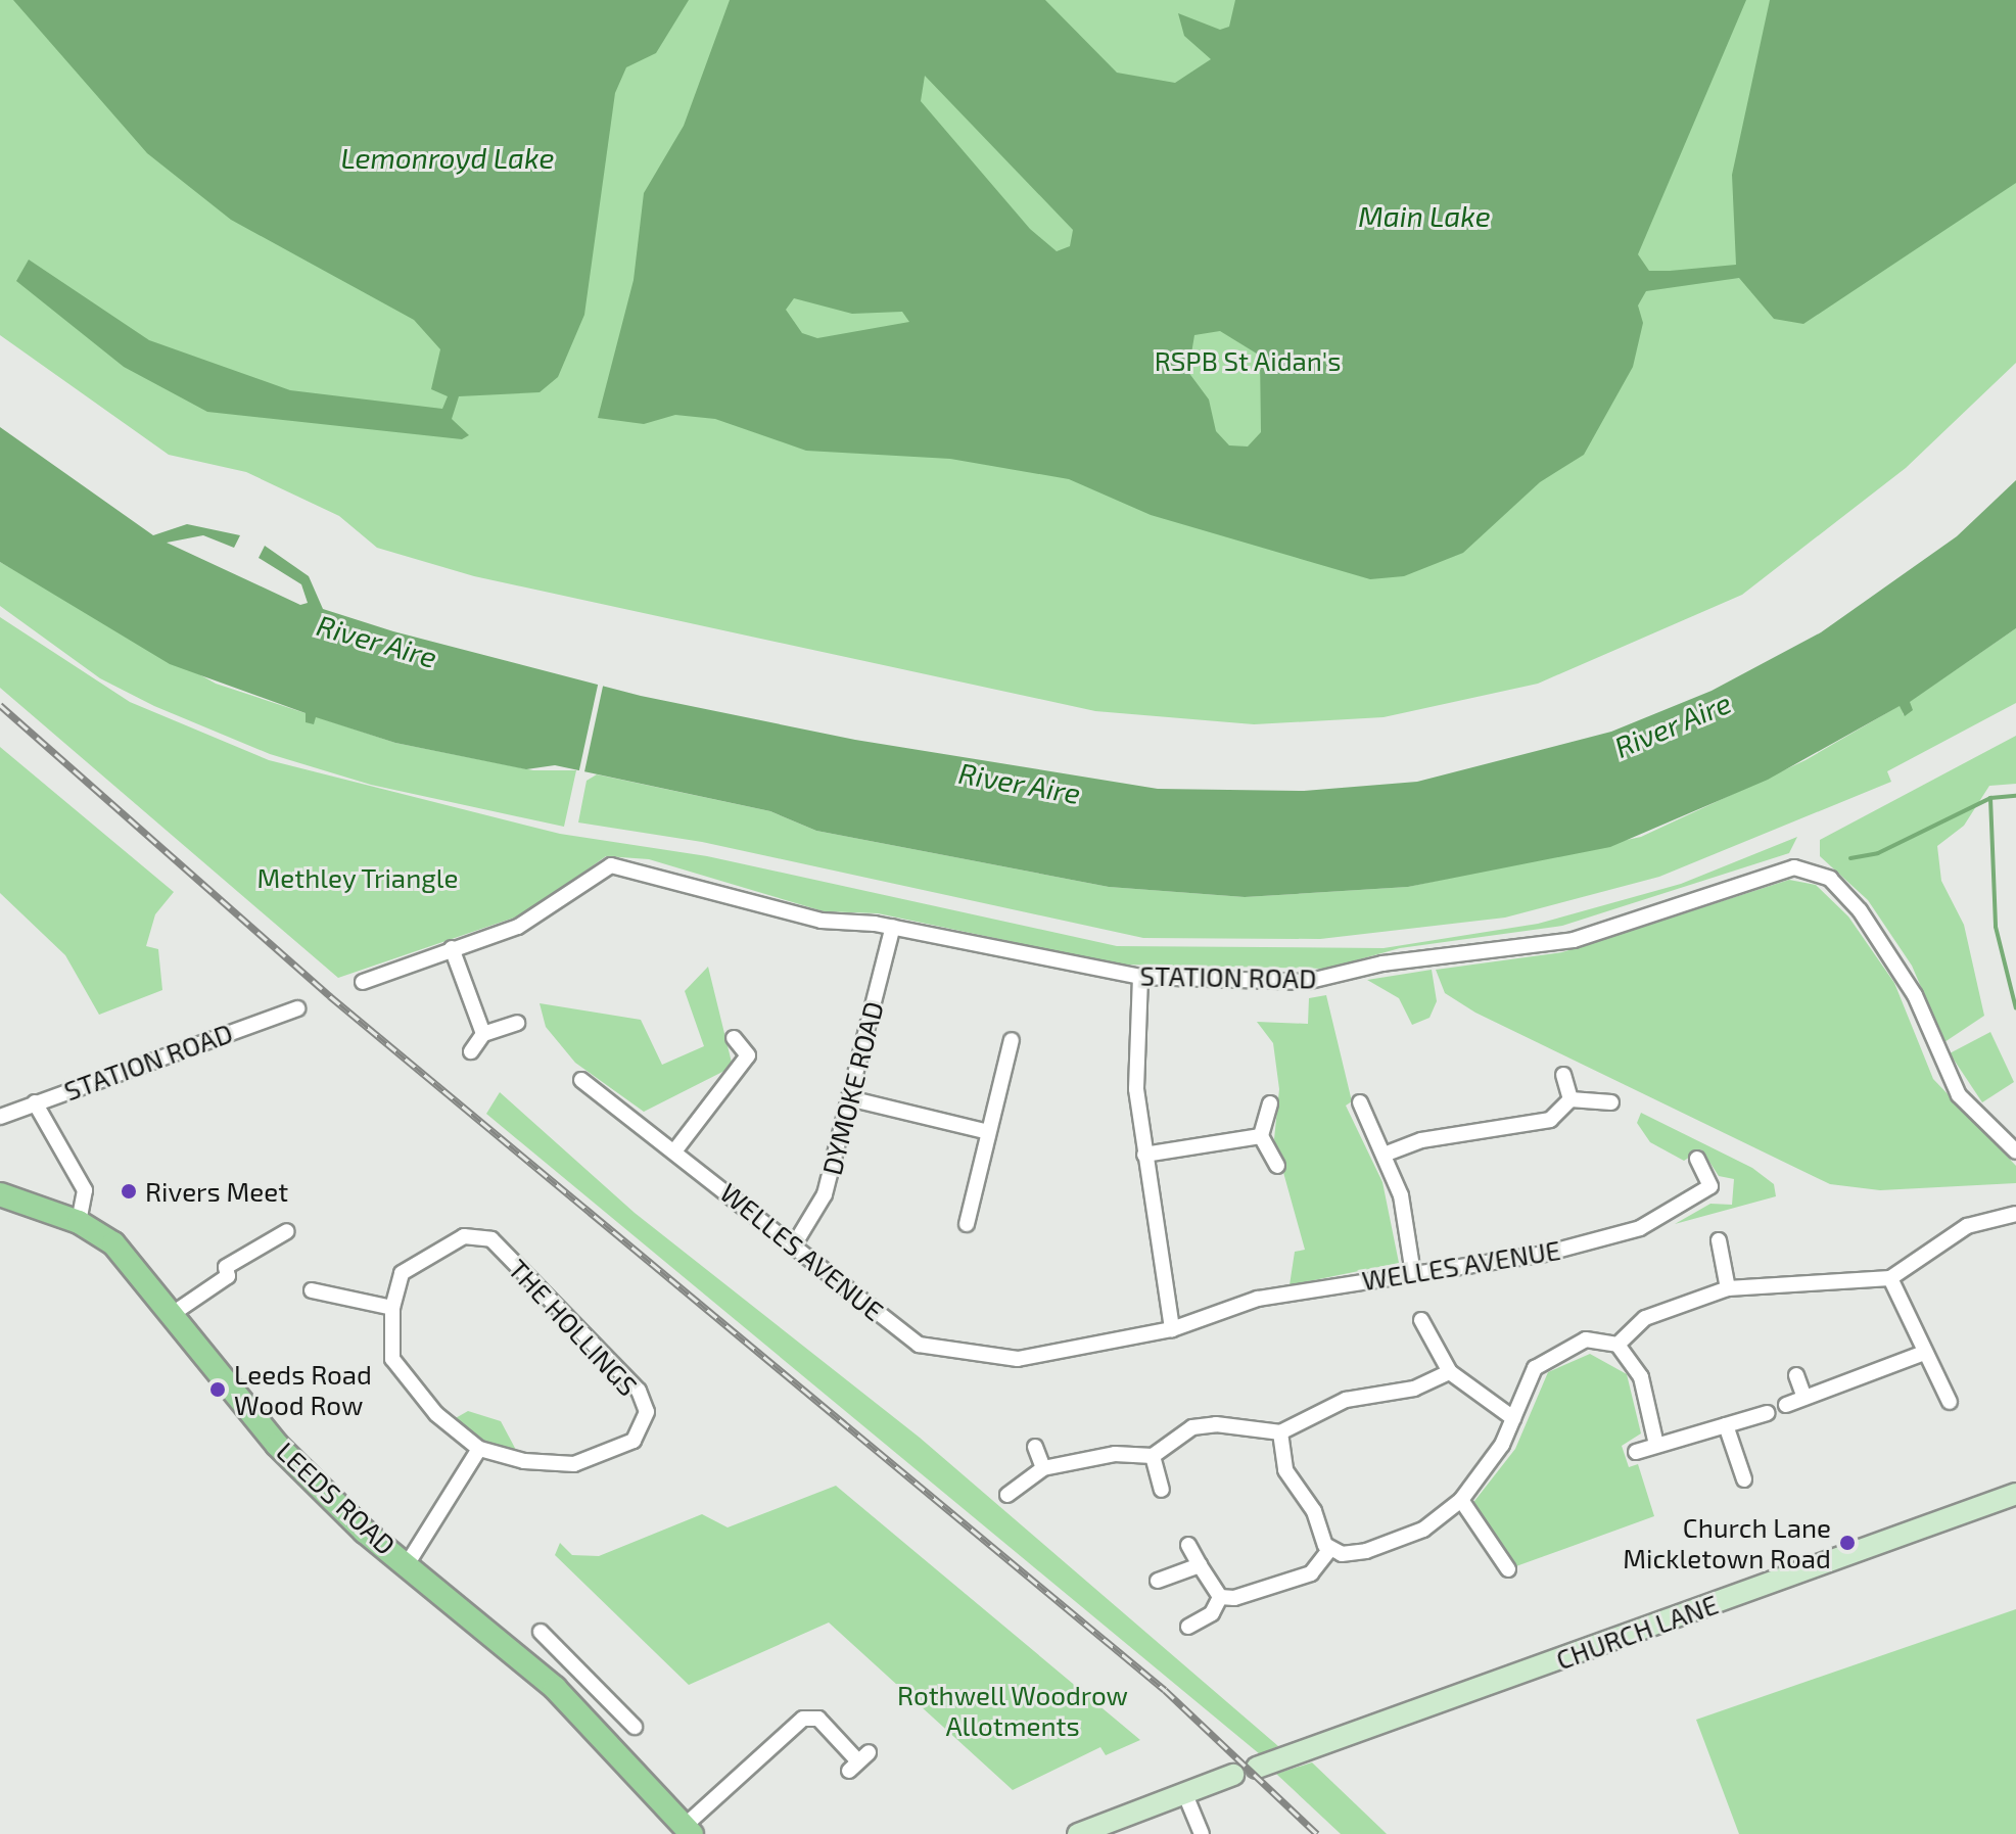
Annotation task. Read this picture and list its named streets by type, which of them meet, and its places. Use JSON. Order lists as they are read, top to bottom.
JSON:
{
  "streets": {
    "main road": ["LEEDS ROAD"],
    "street": [
      "STATION ROAD",
      "DYMOKE ROAD",
      "WELLES AVENUE",
      "THE HOLLINGS",
      "CHURCH LANE"
    ]
  },
  "crossings": [
    ["STATION ROAD", "DYMOKE ROAD"],
    ["DYMOKE ROAD", "WELLES AVENUE"]
  ],
  "water": ["Lemonroyd Lake", "Main Lake", "River Aire"],
  "parks": ["RSPB St Aidan's", "Methley Triangle", "Rothwell Woodrow Allotments"],
  "places": ["Rivers Meet", "Leeds Road Wood Row", "Church Lane Mickletown Road"]
}
